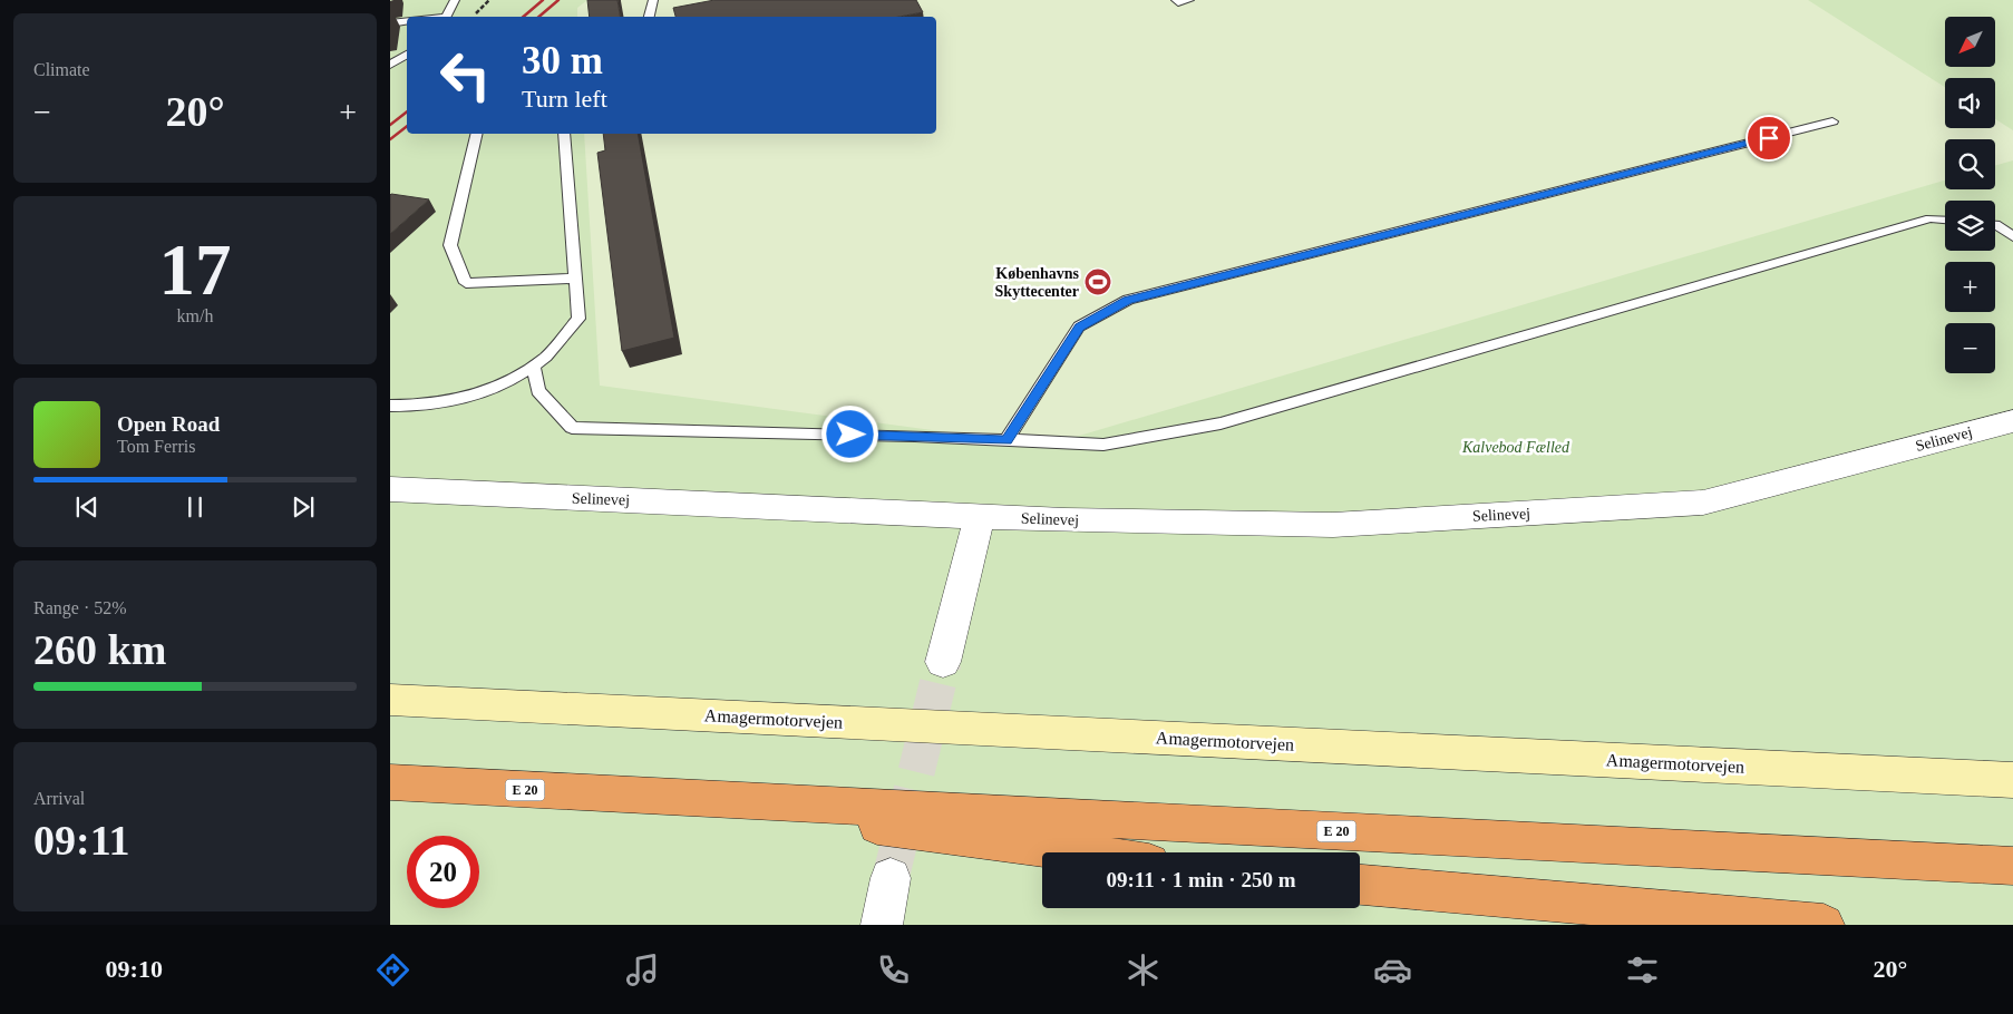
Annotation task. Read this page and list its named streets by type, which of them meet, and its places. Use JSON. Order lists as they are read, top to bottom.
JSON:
{
  "streets": {
    "highway": ["E 20"],
    "street": ["Selinevej", "Amagermotorvejen"]
  },
  "parks": ["Kalvebod Fælled"],
  "places": {
    "sports": ["Københavns Skyttecenter"]
  },
  "north": "bottom left",
  "page": {
    "tile": [
      "Climate",
      ["17", "km/h"],
      ["Range · 52%", "260 km"],
      ["Arrival", "09:11"]
    ],
    "map_buttons": ["+", "−"],
    "turn": ["30 m", "Turn left"],
    "heat": ["−", "20°", "+"],
    "song": ["Open Road", "Tom Ferris"],
    "limit": "20",
    "trip": "09:11 · 1 min · 250 m",
    "tabs": ["09:10", "20°"]
  }
}
